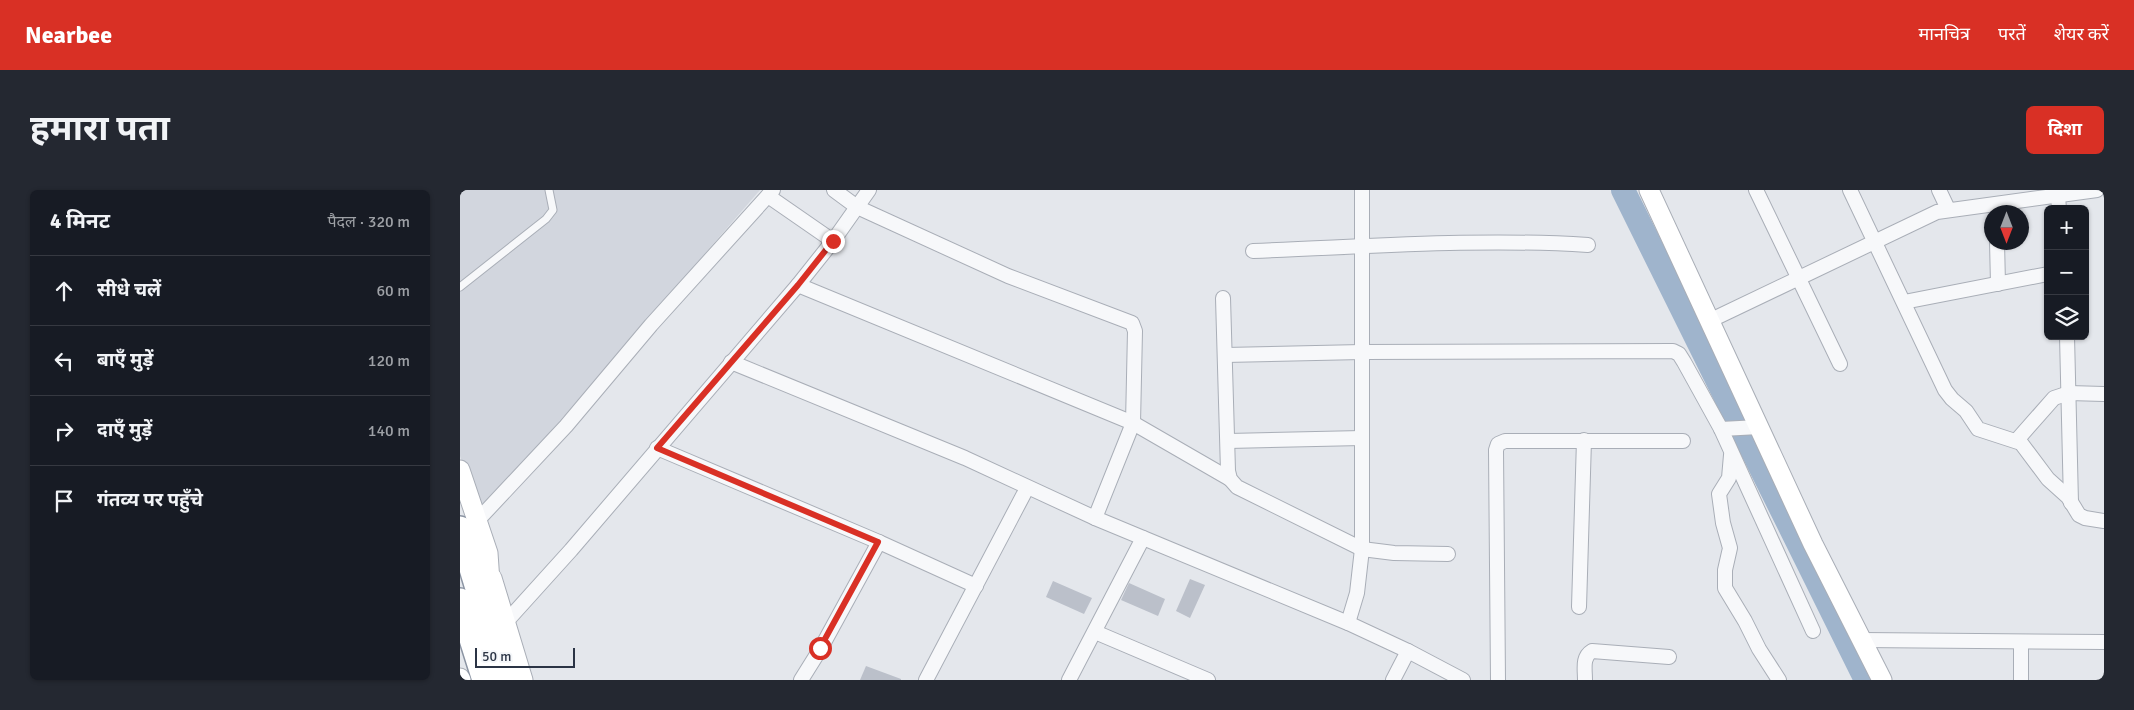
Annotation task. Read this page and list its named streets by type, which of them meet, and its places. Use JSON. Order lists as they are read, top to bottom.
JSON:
{
  "scale_bar": "50 m",
  "north": "bottom",
  "page": {
    "header": "Nearbee",
    "nav": ["मानचित्र", "परतें", "शेयर करें"],
    "buttons": "दिशा",
    "title": "हमारा पता",
    "heading": ["4 मिनट", "पैदल · 320 m"],
    "map_buttons": ["+", "−"],
    "list": [
      ["सीधे चलें", "60 m"],
      ["बाएँ मुड़ें", "120 m"],
      ["दाएँ मुड़ें", "140 m"],
      "गंतव्य पर पहुँचे"
    ],
    "scale": "50 m"
  }
}
